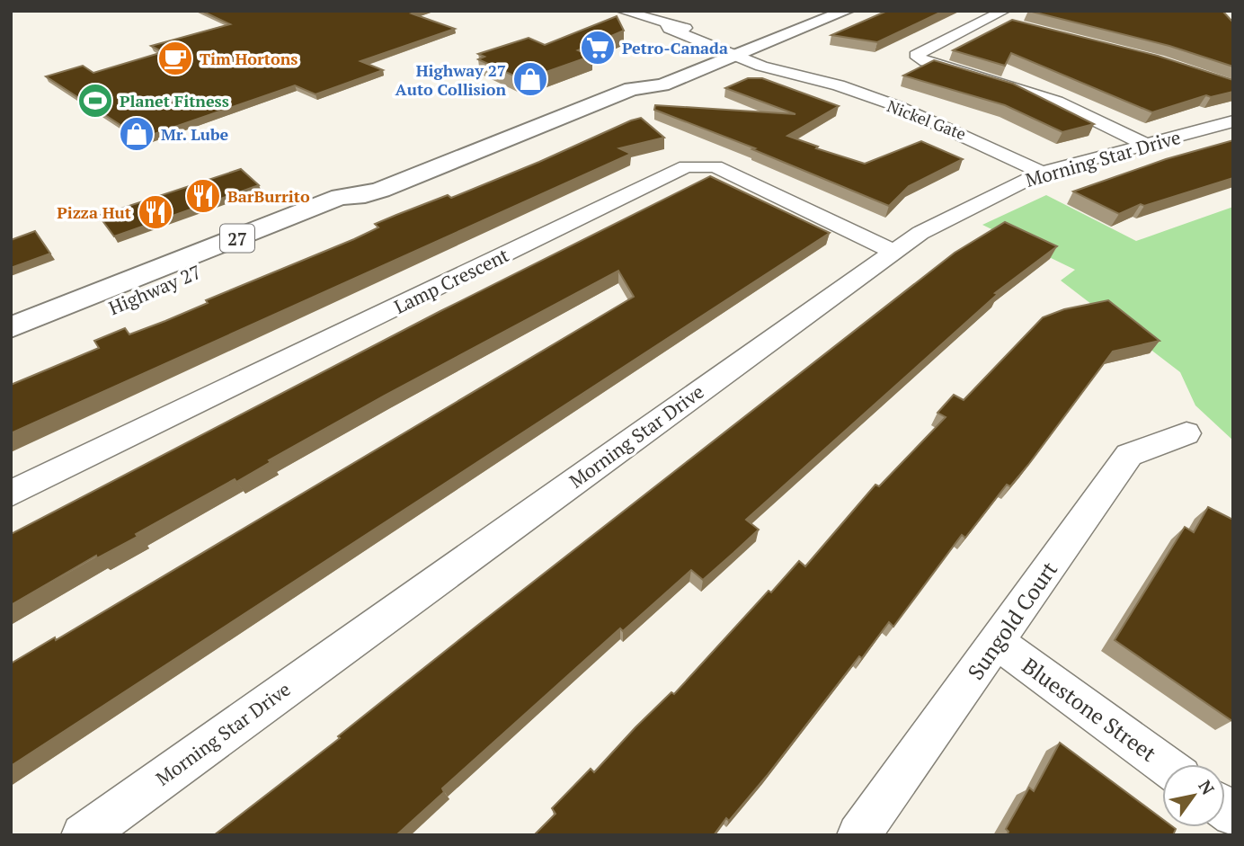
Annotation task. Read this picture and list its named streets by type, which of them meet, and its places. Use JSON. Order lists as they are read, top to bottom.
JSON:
{
  "streets": {
    "main road": ["27", "Highway 27"],
    "street": [
      "Nickel Gate",
      "Morning Star Drive",
      "Lamp Crescent",
      "Sungold Court",
      "Bluestone Street"
    ]
  },
  "crossings": [
    ["Nickel Gate", "Morning Star Drive"],
    ["Nickel Gate", "Highway 27"],
    ["Morning Star Drive", "Lamp Crescent"],
    ["Sungold Court", "Bluestone Street"]
  ],
  "places": {
    "supermarket": ["Petro-Canada"],
    "cafe": ["Tim Hortons"],
    "shop": ["Highway 27 Auto Collision", "Mr. Lube"],
    "sports": ["Planet Fitness"],
    "restaurant": ["BarBurrito", "Pizza Hut"]
  },
  "north": "top right"
}
